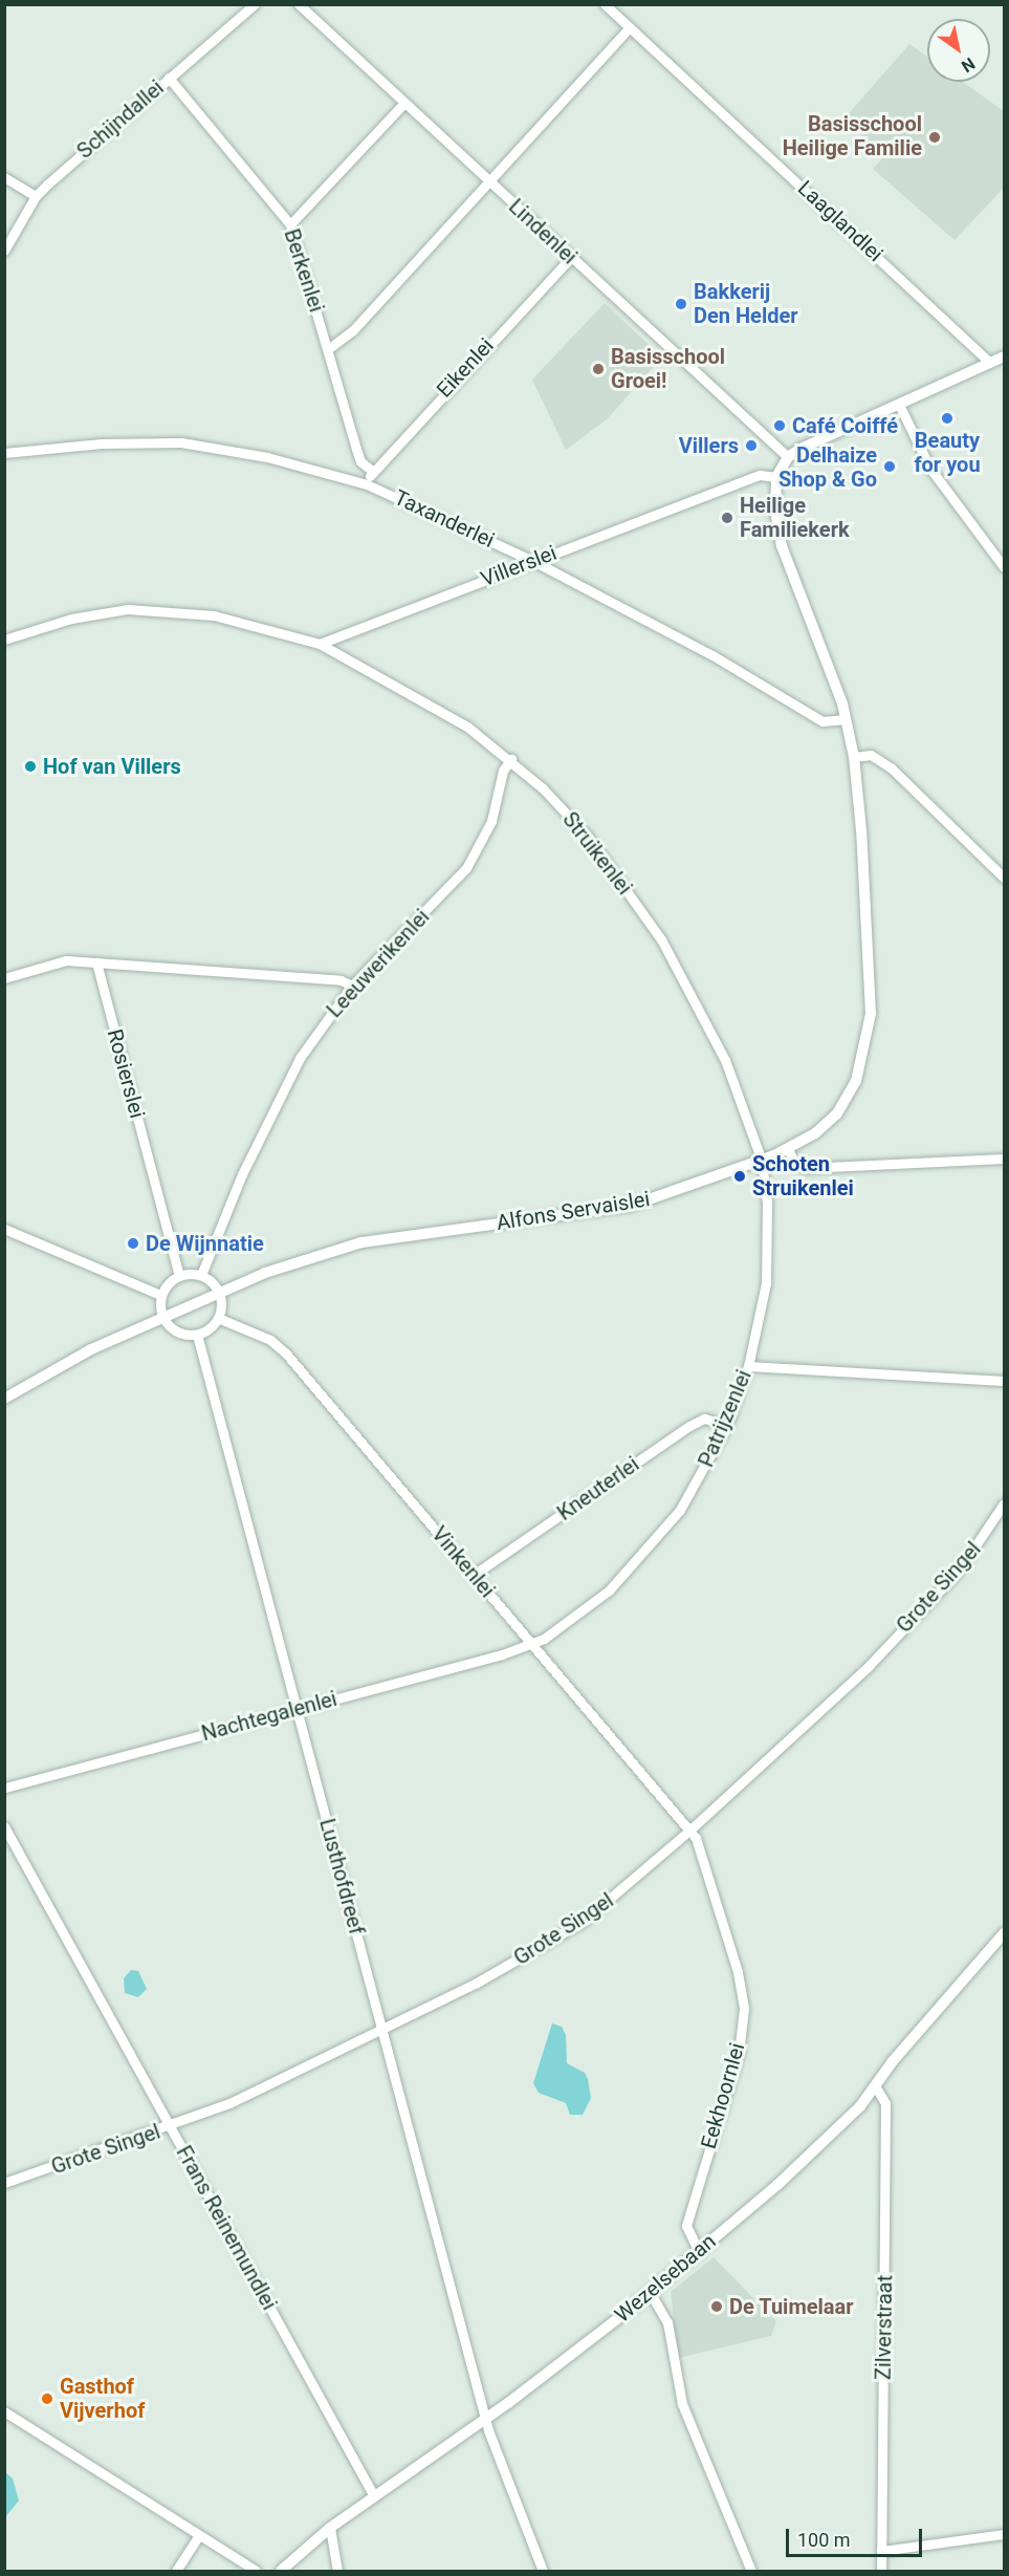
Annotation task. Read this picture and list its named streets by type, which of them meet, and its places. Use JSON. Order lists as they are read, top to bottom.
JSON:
{
  "streets": {
    "street": [
      "Schijndallei",
      "Laaglandlei",
      "Lindenlei",
      "Berkenlei",
      "Eikenlei",
      "Taxanderlei",
      "Villerslei",
      "Struikenlei",
      "Leeuwerikenlei",
      "Rosierslei",
      "Alfons Servaislei",
      "Patrijzenlei",
      "Kneuterlei",
      "Vinkenlei",
      "Grote Singel",
      "Nachtegalenlei",
      "Lusthofdreef",
      "Eekhoornlei",
      "Frans Reinemundlei",
      "Wezelsebaan",
      "Zilverstraat"
    ]
  },
  "crossings": [
    ["Schijndallei", "Berkenlei"],
    ["Lindenlei", "Eikenlei"],
    ["Eikenlei", "Taxanderlei"],
    ["Taxanderlei", "Villerslei"],
    ["Taxanderlei", "Alfons Servaislei"],
    ["Villerslei", "Struikenlei"],
    ["Villerslei", "Alfons Servaislei"],
    ["Struikenlei", "Leeuwerikenlei"],
    ["Struikenlei", "Alfons Servaislei"],
    ["Struikenlei", "Patrijzenlei"],
    ["Alfons Servaislei", "Patrijzenlei"],
    ["Patrijzenlei", "Kneuterlei"],
    ["Patrijzenlei", "Vinkenlei"],
    ["Patrijzenlei", "Nachtegalenlei"],
    ["Kneuterlei", "Vinkenlei"],
    ["Vinkenlei", "Grote Singel"],
    ["Vinkenlei", "Nachtegalenlei"],
    ["Vinkenlei", "Eekhoornlei"],
    ["Grote Singel", "Lusthofdreef"],
    ["Grote Singel", "Eekhoornlei"],
    ["Grote Singel", "Frans Reinemundlei"],
    ["Nachtegalenlei", "Lusthofdreef"],
    ["Lusthofdreef", "Wezelsebaan"],
    ["Eekhoornlei", "Wezelsebaan"],
    ["Frans Reinemundlei", "Wezelsebaan"],
    ["Wezelsebaan", "Zilverstraat"]
  ],
  "places": [
    "Basisschool Heilige Familie",
    "Bakkerij Den Helder",
    "Basisschool Groei!",
    "Beauty for you",
    "Café Coiffé",
    "Villers",
    "Delhaize Shop & Go",
    "Heilige Familiekerk",
    "Hof van Villers",
    "Schoten Struikenlei",
    "De Wijnnatie",
    "De Tuimelaar",
    "Gasthof Vijverhof"
  ],
  "scale_bar": "100 m",
  "north": "bottom right"
}
